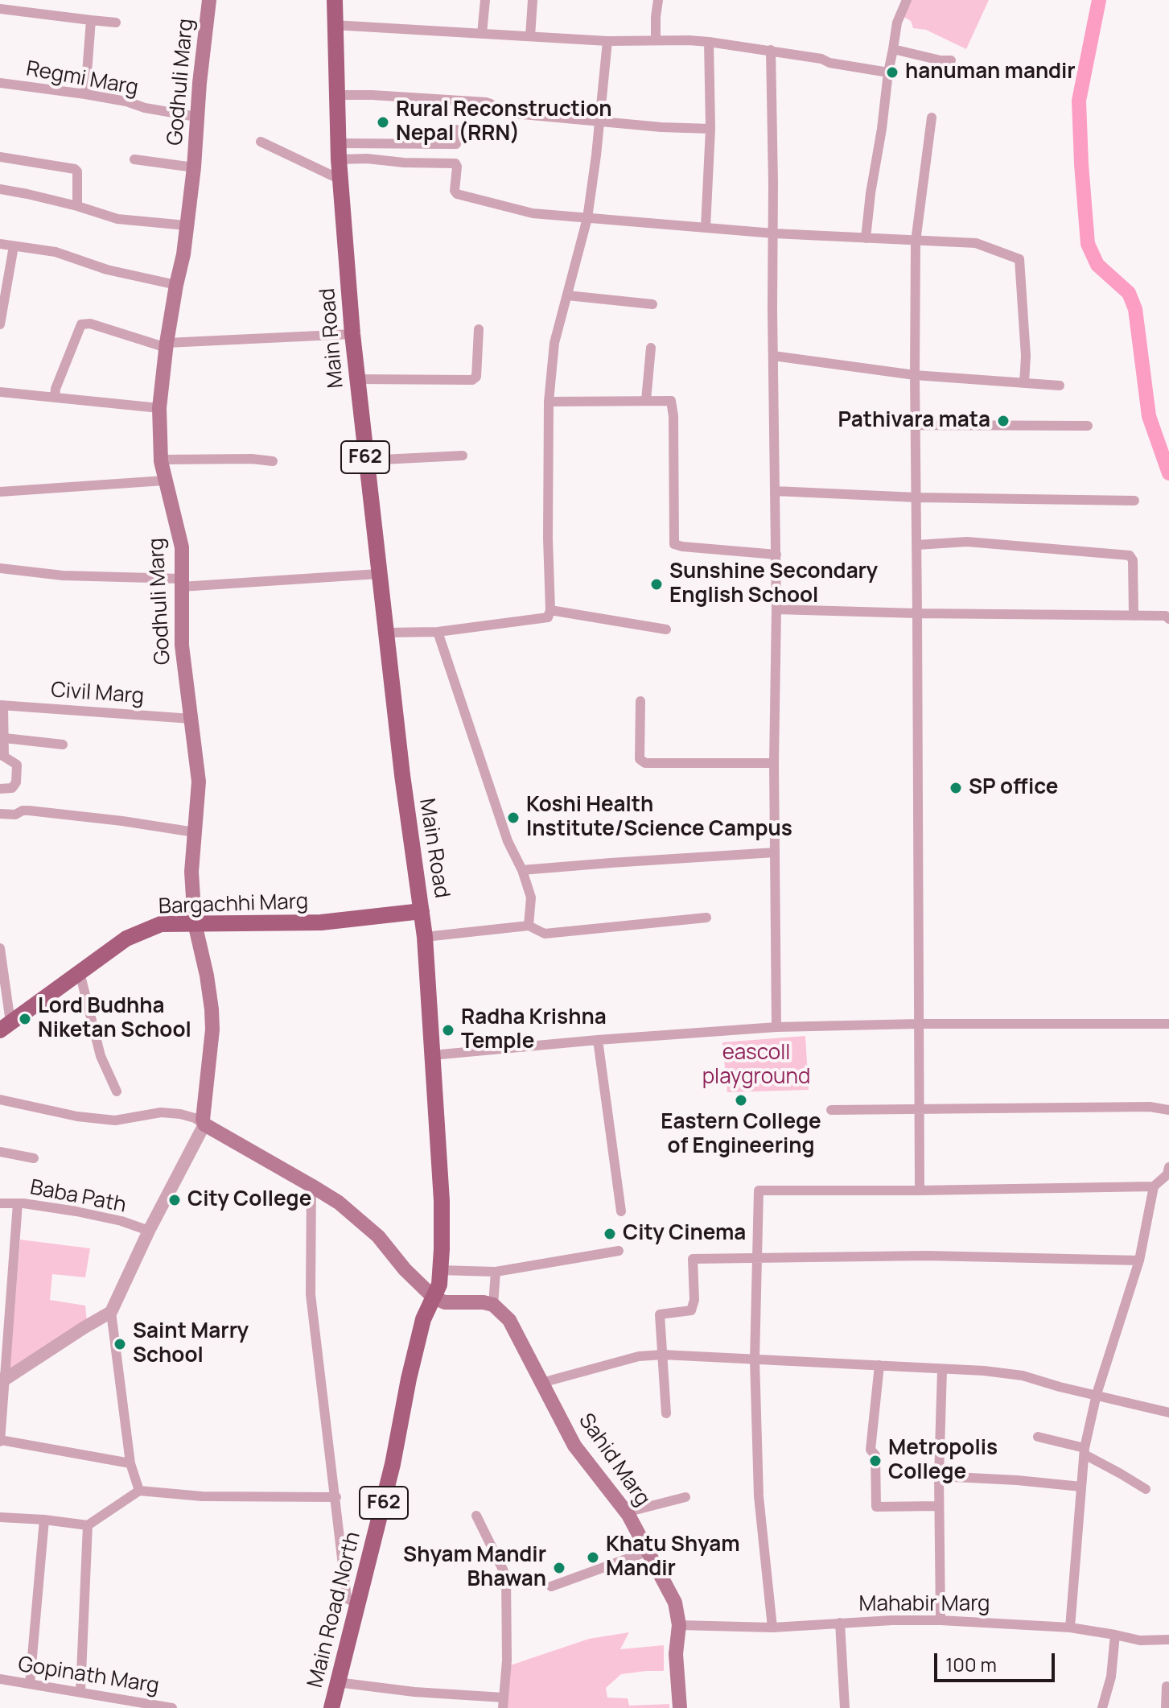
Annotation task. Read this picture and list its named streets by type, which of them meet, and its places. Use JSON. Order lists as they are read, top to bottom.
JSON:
{
  "streets": {
    "main road": [
      "Godhuli Marg",
      "Main Road",
      "F62",
      "Bargachhi Marg",
      "Sahid Marg",
      "Main Road North"
    ],
    "street": [
      "Regmi Marg",
      "Civil Marg",
      "Baba Path",
      "Mahabir Marg",
      "Gopinath Marg"
    ]
  },
  "crossings": [
    ["Regmi Marg", "Godhuli Marg"],
    ["Godhuli Marg", "Civil Marg"],
    ["Godhuli Marg", "Bargachhi Marg"],
    ["Main Road", "F62"],
    ["Main Road", "Bargachhi Marg"],
    ["F62", "Bargachhi Marg"],
    ["F62", "Main Road North"],
    ["Sahid Marg", "Mahabir Marg"]
  ],
  "parks": ["eascoll playground"],
  "places": [
    "hanuman mandir",
    "Rural Reconstruction Nepal (RRN)",
    "Pathivara mata",
    "Sunshine Secondary English School",
    "SP office",
    "Koshi Health Institute/Science Campus",
    "Lord Budhha Niketan School",
    "Radha Krishna Temple",
    "Eastern College of Engineering",
    "City College",
    "City Cinema",
    "Saint Marry School",
    "Metropolis College",
    "Khatu Shyam Mandir",
    "Shyam Mandir Bhawan"
  ],
  "scale_bar": "100 m"
}
